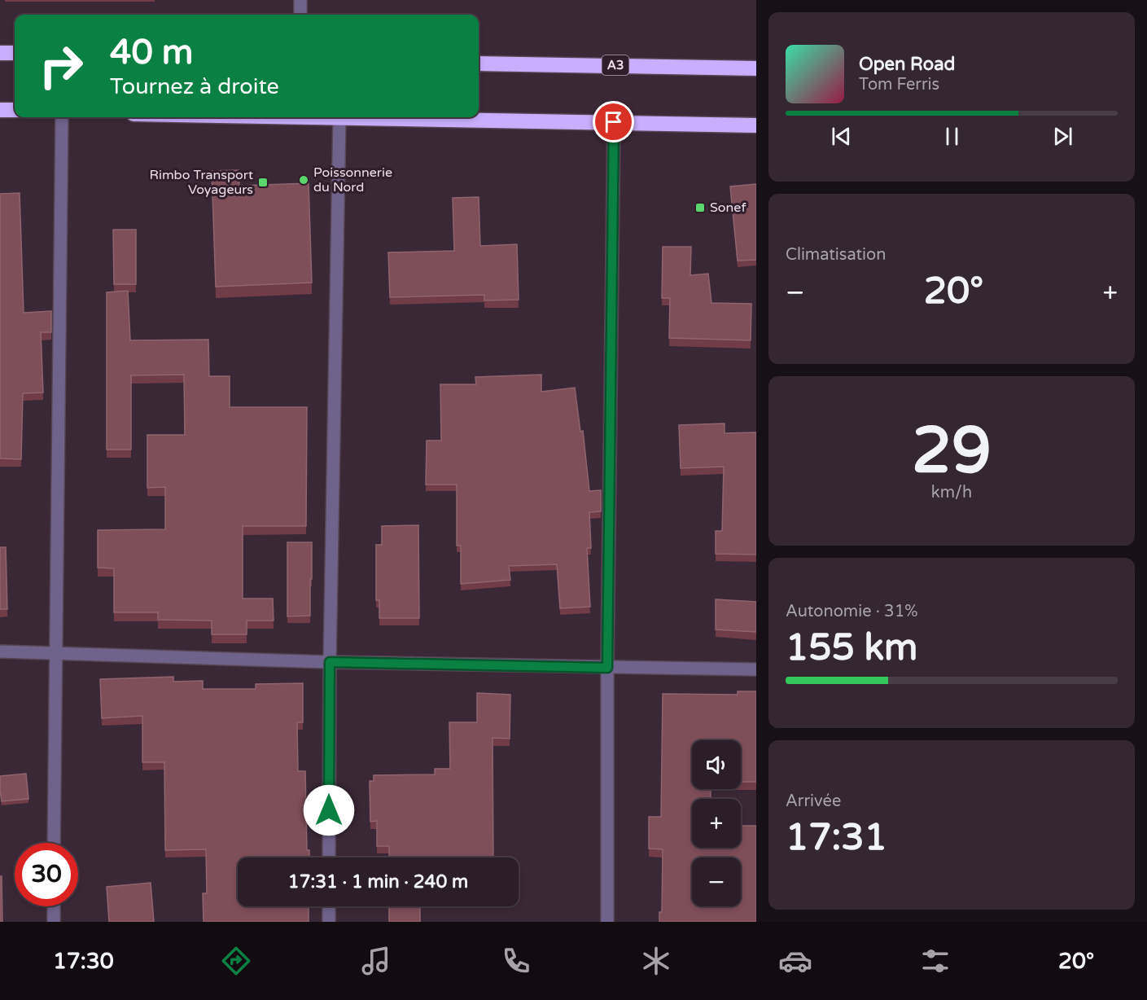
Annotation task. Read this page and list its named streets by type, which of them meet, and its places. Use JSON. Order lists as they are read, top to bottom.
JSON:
{
  "streets": {
    "highway": ["A3"]
  },
  "places": {
    "other": ["Poissonnerie du Nord"],
    "transit": ["Rimbo Transport Voyageurs", "Sonef"]
  },
  "page": {
    "turn": ["40 m", "Tournez à droite"],
    "song": ["Open Road", "Tom Ferris"],
    "tile": [
      "Climatisation",
      ["29", "km/h"],
      ["Autonomie · 31%", "155 km"],
      ["Arrivée", "17:31"]
    ],
    "heat": ["−", "20°", "+"],
    "map_buttons": ["+", "−"],
    "limit": "30",
    "trip": "17:31 · 1 min · 240 m",
    "tabs": ["17:30", "20°"]
  }
}
